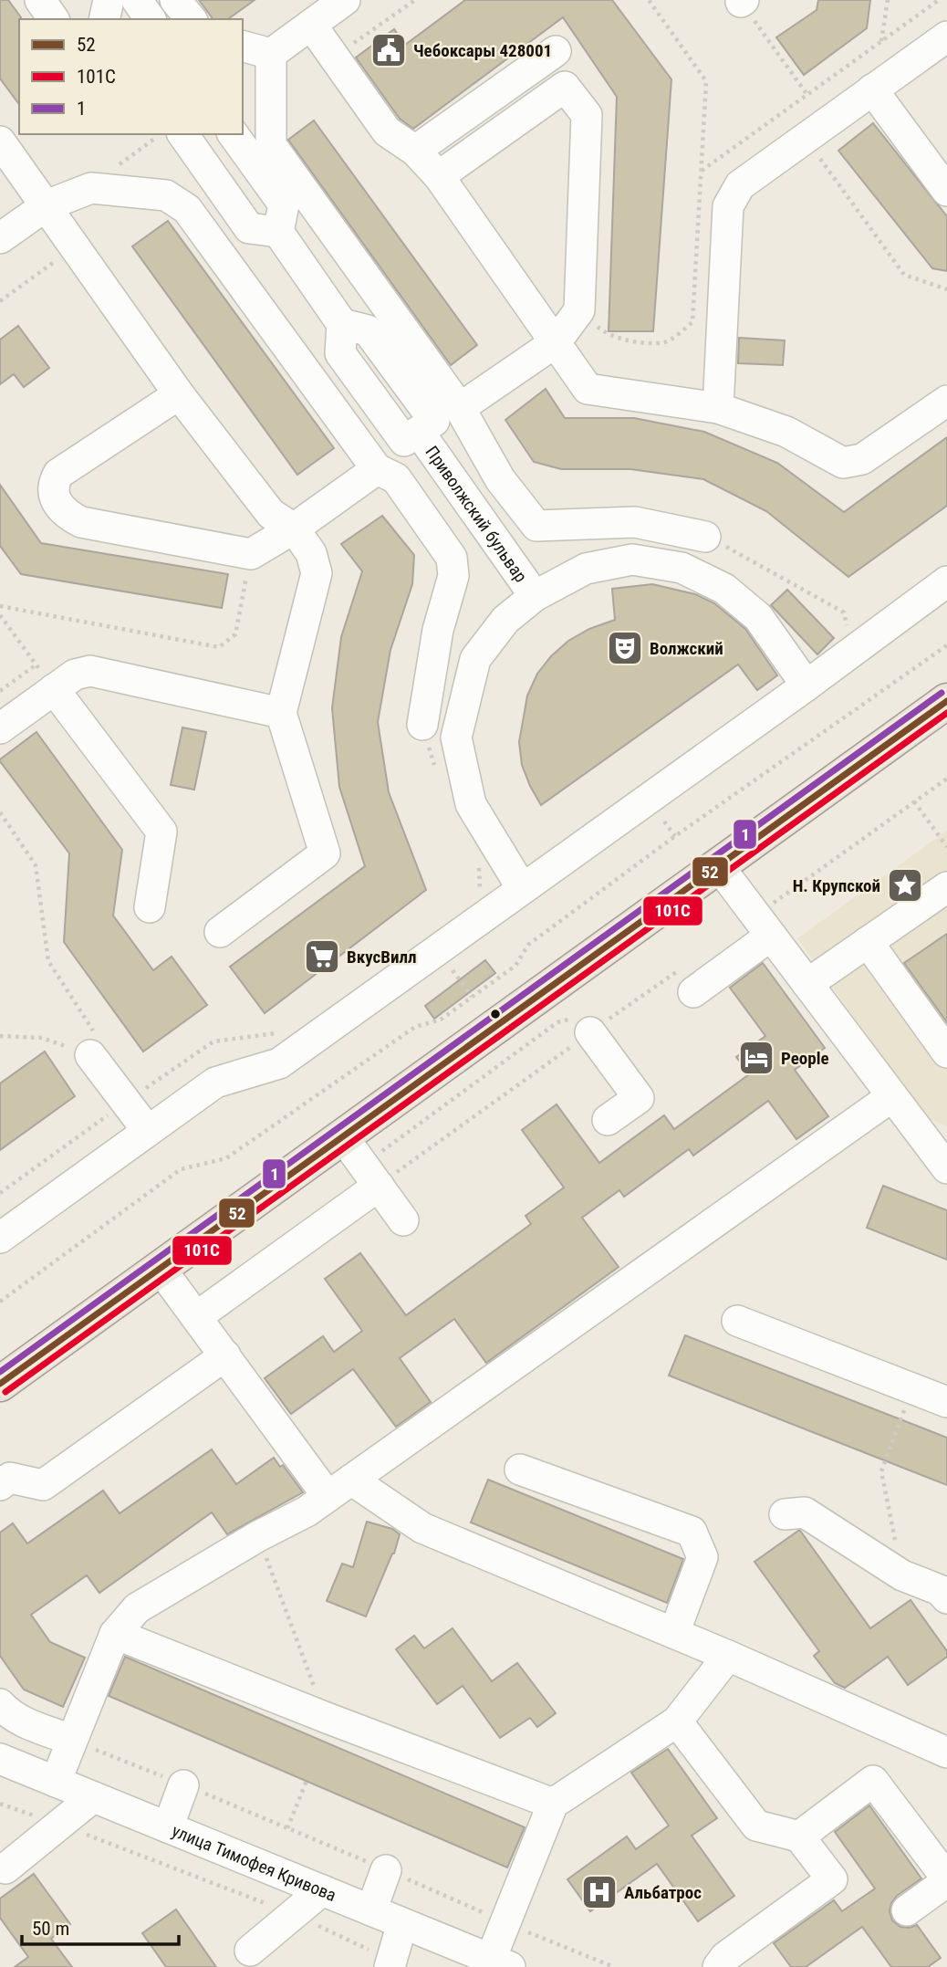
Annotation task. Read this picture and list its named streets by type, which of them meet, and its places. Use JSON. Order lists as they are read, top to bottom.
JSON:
{
  "streets": {
    "street": ["Приволжский бульвар", "улица Тимофея Кривова"]
  },
  "places": {
    "public building": ["Чебоксары 428001"],
    "theatre": ["Волжский"],
    "place": ["Н. Крупской"],
    "supermarket": ["ВкусВилл"],
    "hotel": ["People"],
    "hospital": ["Альбатрос"]
  },
  "lines": ["transit line 1", "transit line 52", "transit line 101С"],
  "legend": ["52", "101С", "1"],
  "scale_bar": "50 m"
}
